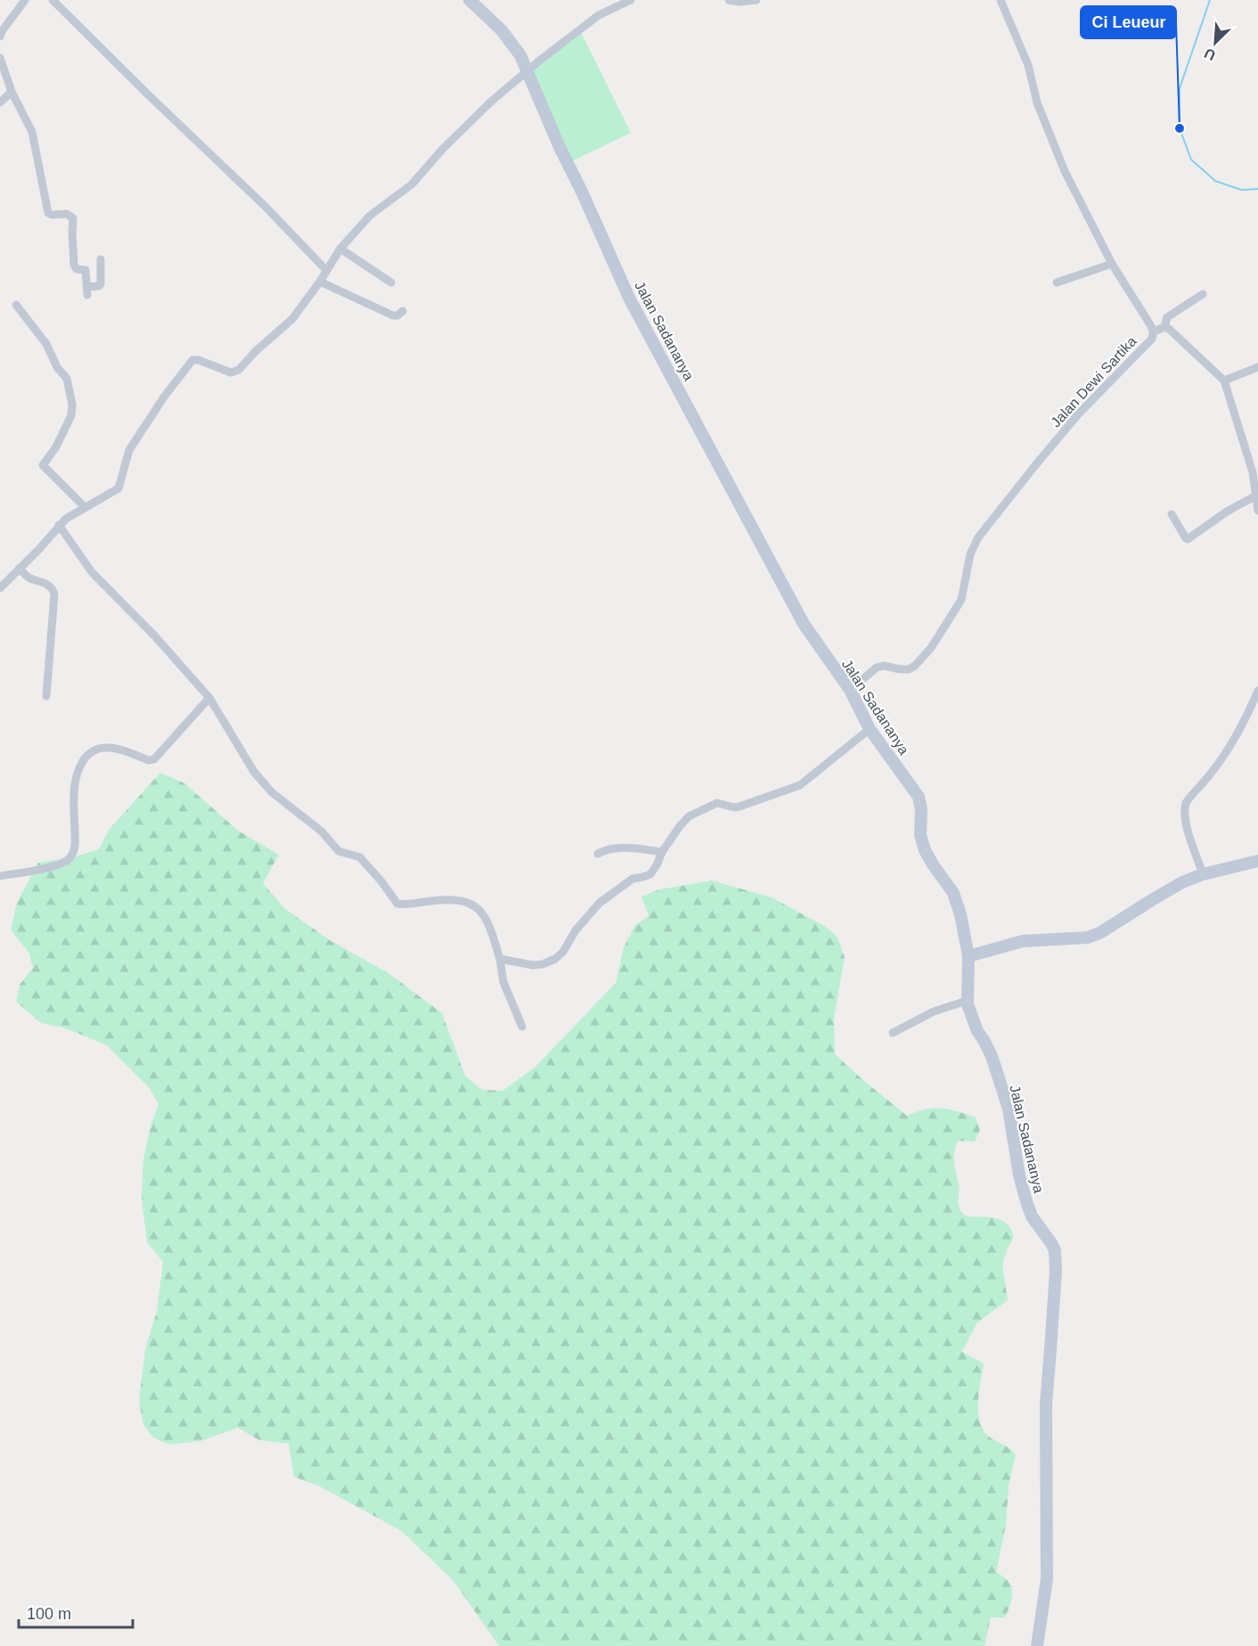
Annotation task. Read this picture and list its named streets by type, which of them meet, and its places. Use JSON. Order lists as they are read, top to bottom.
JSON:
{
  "streets": {
    "street": ["Jalan Sadananya", "Jalan Dewi Sartika"]
  },
  "crossings": [
    ["Jalan Sadananya", "Jalan Dewi Sartika"]
  ],
  "places": ["Ci Leueur"],
  "scale_bar": "100 m",
  "north": "bottom left"
}
